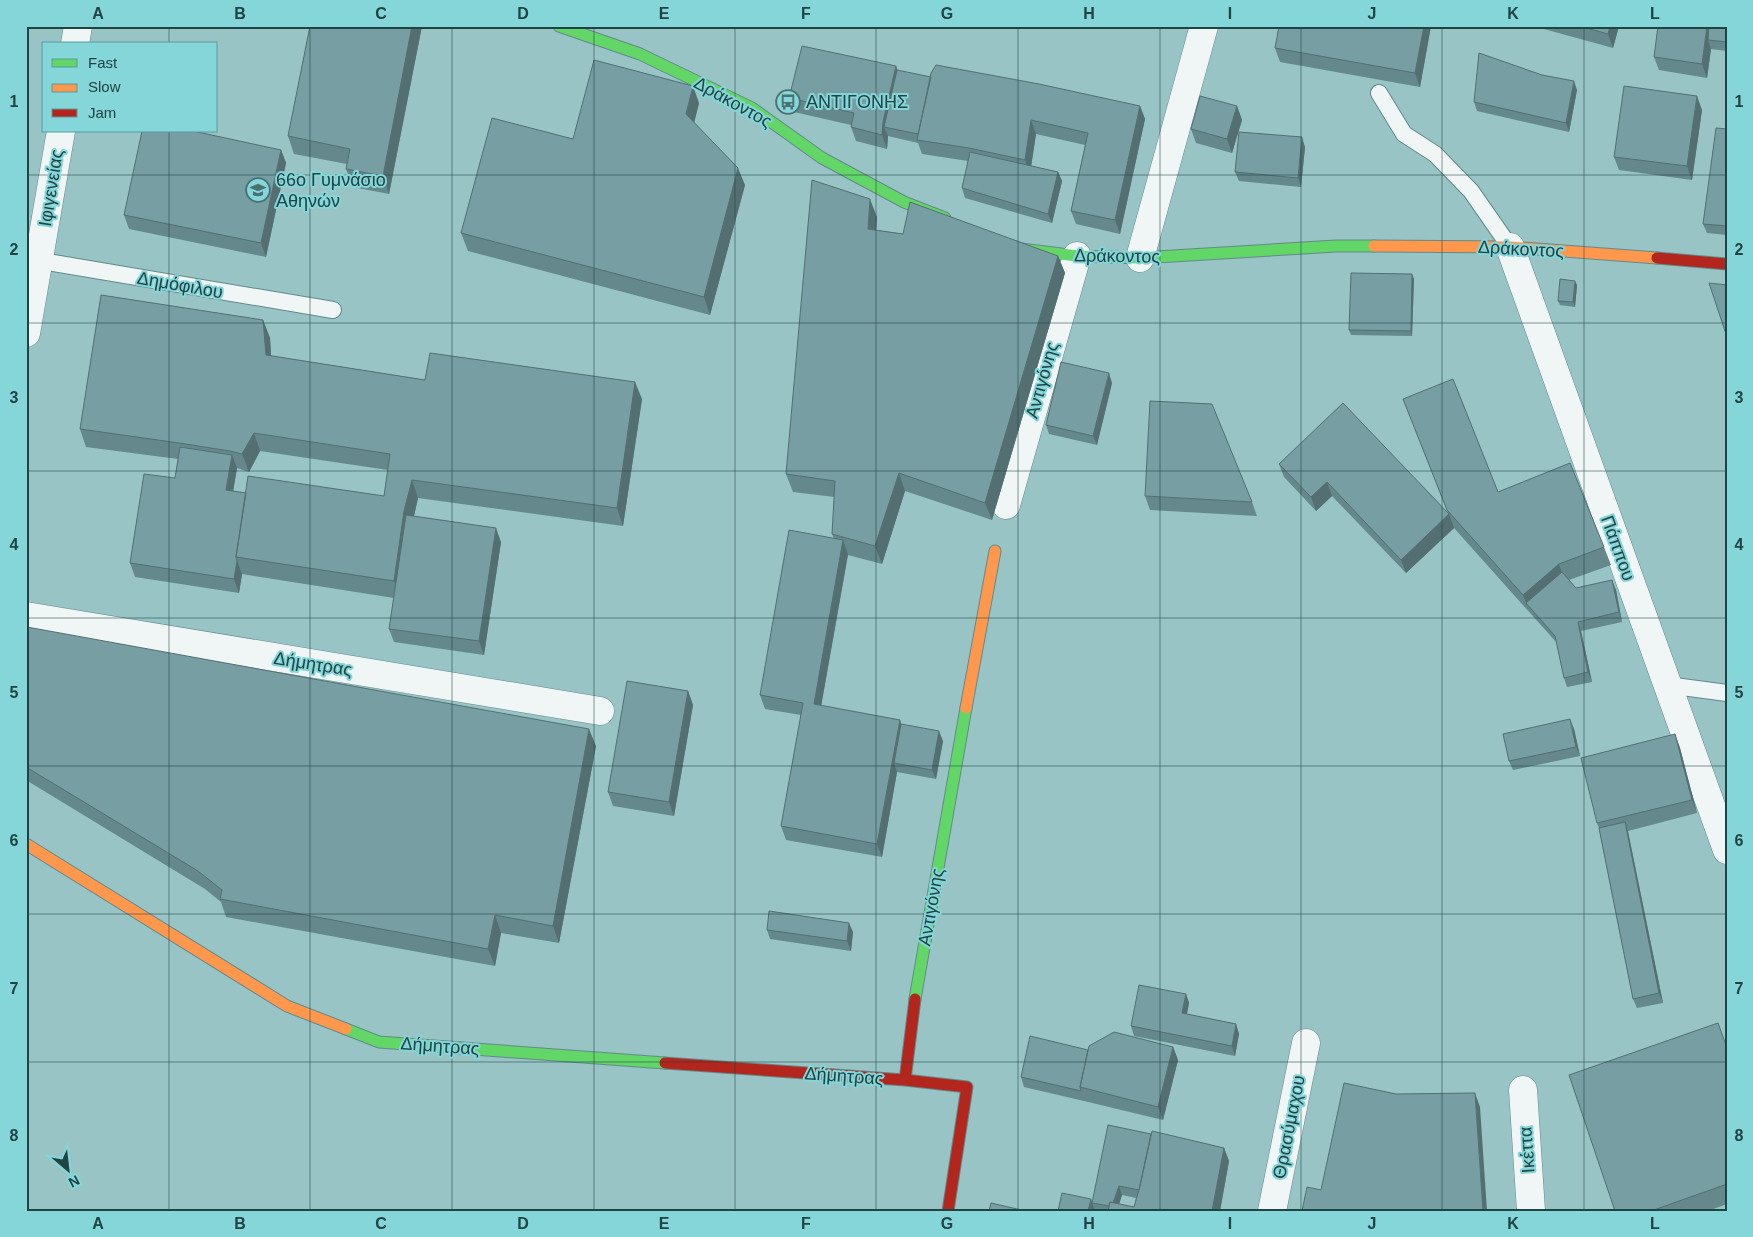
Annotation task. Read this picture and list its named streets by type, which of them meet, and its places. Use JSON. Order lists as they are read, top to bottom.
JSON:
{
  "streets": {
    "street": [
      "Δράκοντος",
      "Ιφιγενείας",
      "Αντιγόνης",
      "Πάππου",
      "Δήμητρας",
      "Θρασύμαχου",
      "Ικέττα"
    ],
    "lane": ["Δημόφιλου"]
  },
  "crossings": [
    ["Δράκοντος", "Αντιγόνης"],
    ["Δράκοντος", "Πάππου"],
    ["Ιφιγενείας", "Δημόφιλου"],
    ["Αντιγόνης", "Δήμητρας"]
  ],
  "places": {
    "bus stop": ["ΑΝΤΙΓΟΝΗΣ"],
    "school or university": ["66ο Γυμνάσιο Αθηνών"]
  },
  "legend": ["Fast", "Slow", "Jam"],
  "north": "bottom right",
  "grid": {
    "columns": [
      "A",
      "B",
      "C",
      "D",
      "E",
      "F",
      "G",
      "H",
      "I",
      "J",
      "K",
      "L"
    ],
    "rows": [
      "1",
      "2",
      "3",
      "4",
      "5",
      "6",
      "7",
      "8"
    ]
  }
}
